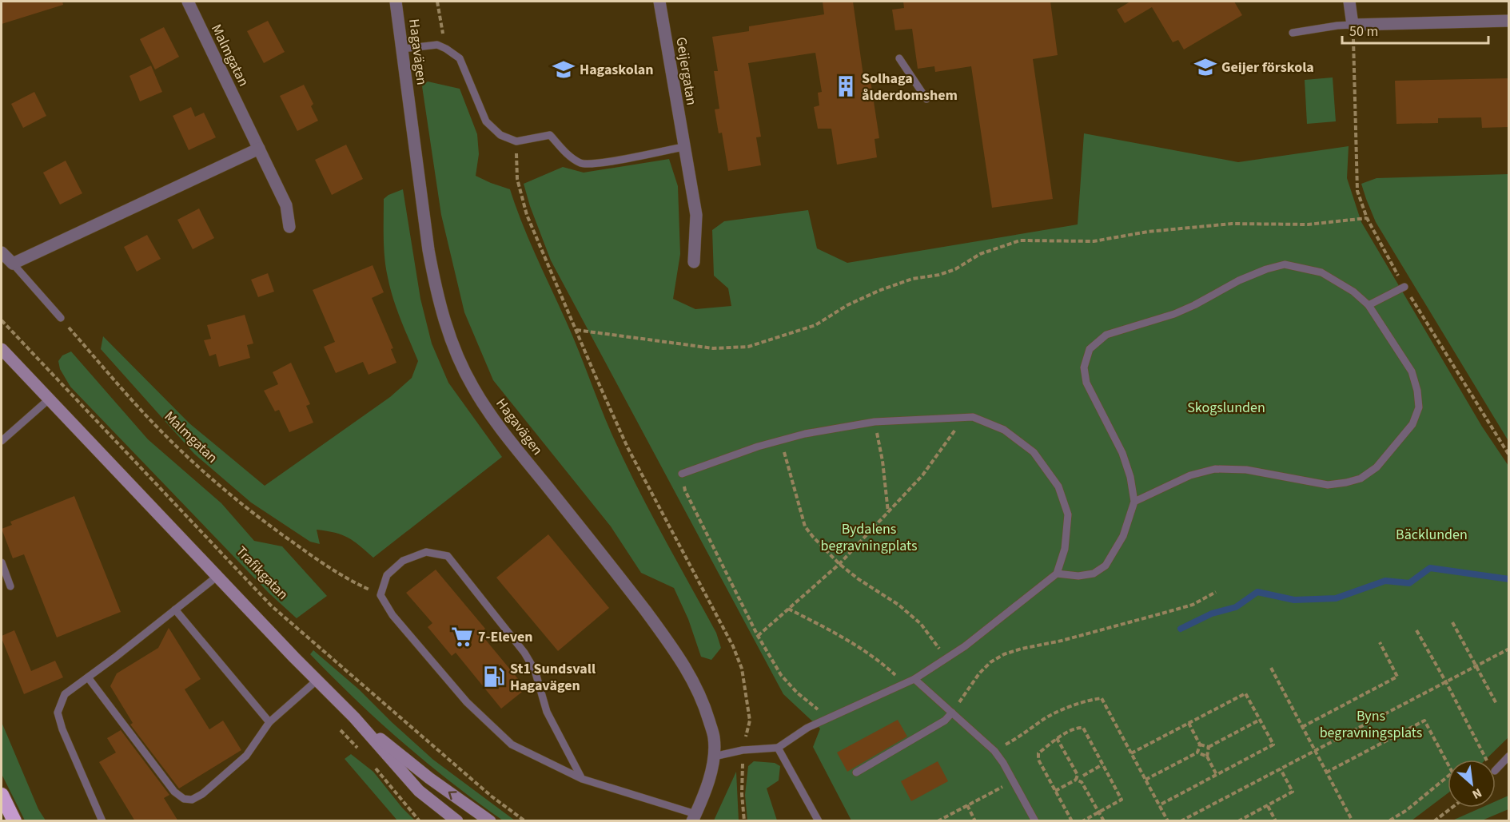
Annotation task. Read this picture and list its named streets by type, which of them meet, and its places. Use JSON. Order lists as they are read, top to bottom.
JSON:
{
  "streets": {
    "street": ["Hagavägen", "Malmgatan", "Geijergatan"],
    "path": ["Trafikgatan"]
  },
  "parks": [
    "Skogslunden",
    "Bydalens begravningplats",
    "Bäcklunden",
    "Byns begravningsplats"
  ],
  "places": {
    "school or university": ["Geijer förskola", "Hagaskolan"],
    "building": ["Solhaga ålderdomshem"],
    "supermarket": ["7-Eleven"],
    "fuel station": ["St1 Sundsvall Hagavägen"]
  },
  "scale_bar": "50 m",
  "north": "bottom right"
}
